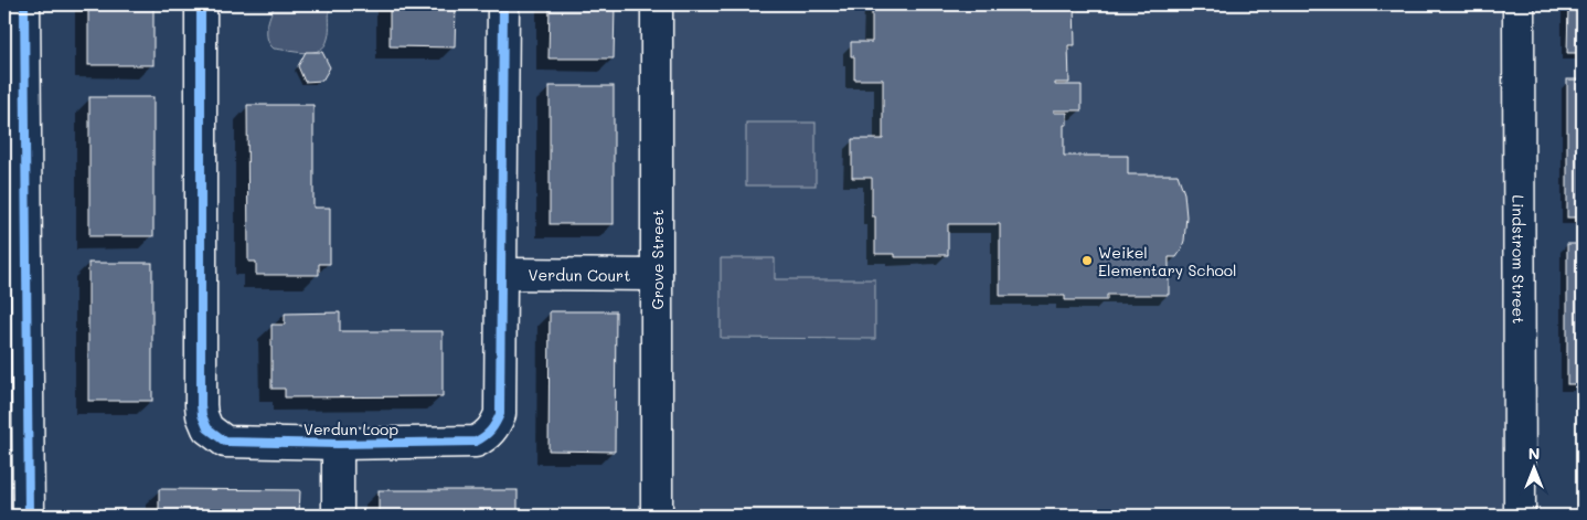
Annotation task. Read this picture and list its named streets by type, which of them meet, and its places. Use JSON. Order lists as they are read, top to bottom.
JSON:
{
  "streets": {
    "street": [
      "Grove Street",
      "Lindstrom Street",
      "Verdun Court",
      "Verdun Loop"
    ]
  },
  "crossings": [
    ["Grove Street", "Verdun Court"],
    ["Verdun Court", "Verdun Loop"]
  ],
  "places": ["Weikel Elementary School"],
  "north": "top"
}
